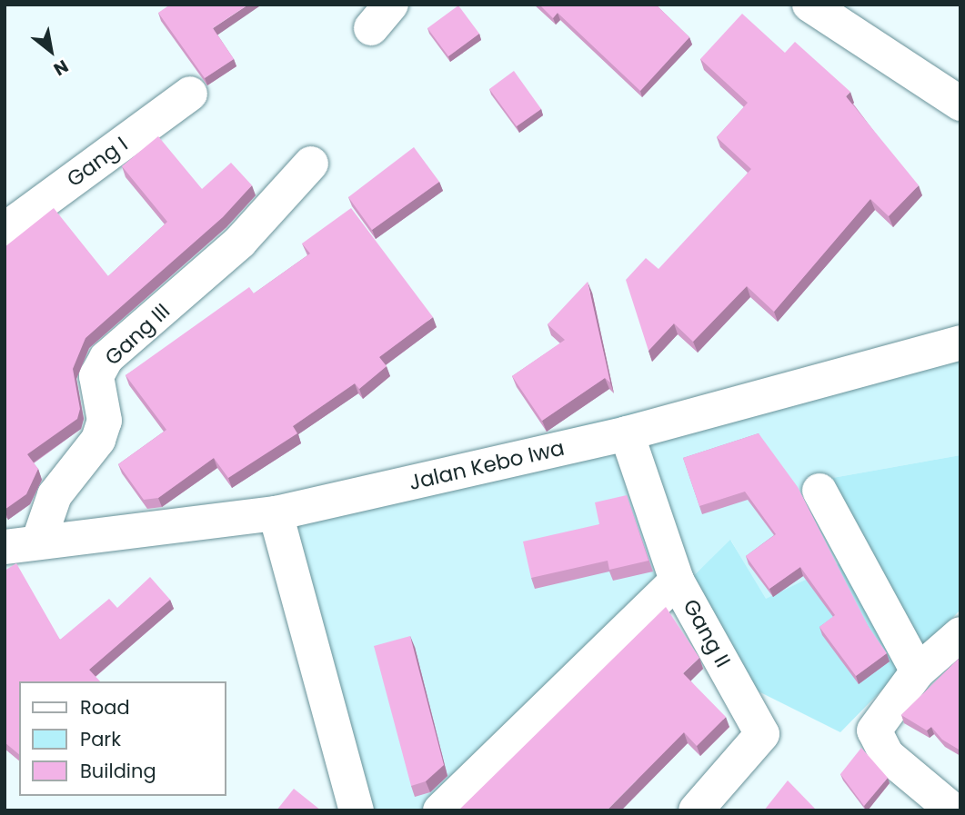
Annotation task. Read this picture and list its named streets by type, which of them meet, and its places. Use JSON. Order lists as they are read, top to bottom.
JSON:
{
  "streets": {
    "street": [
      "Gang I",
      "Gang III",
      "Jalan Kebo Iwa",
      "Gang II"
    ]
  },
  "crossings": [
    ["Gang III", "Jalan Kebo Iwa"],
    ["Jalan Kebo Iwa", "Gang II"]
  ],
  "legend": ["Road", "Park", "Building"],
  "north": "bottom right"
}
